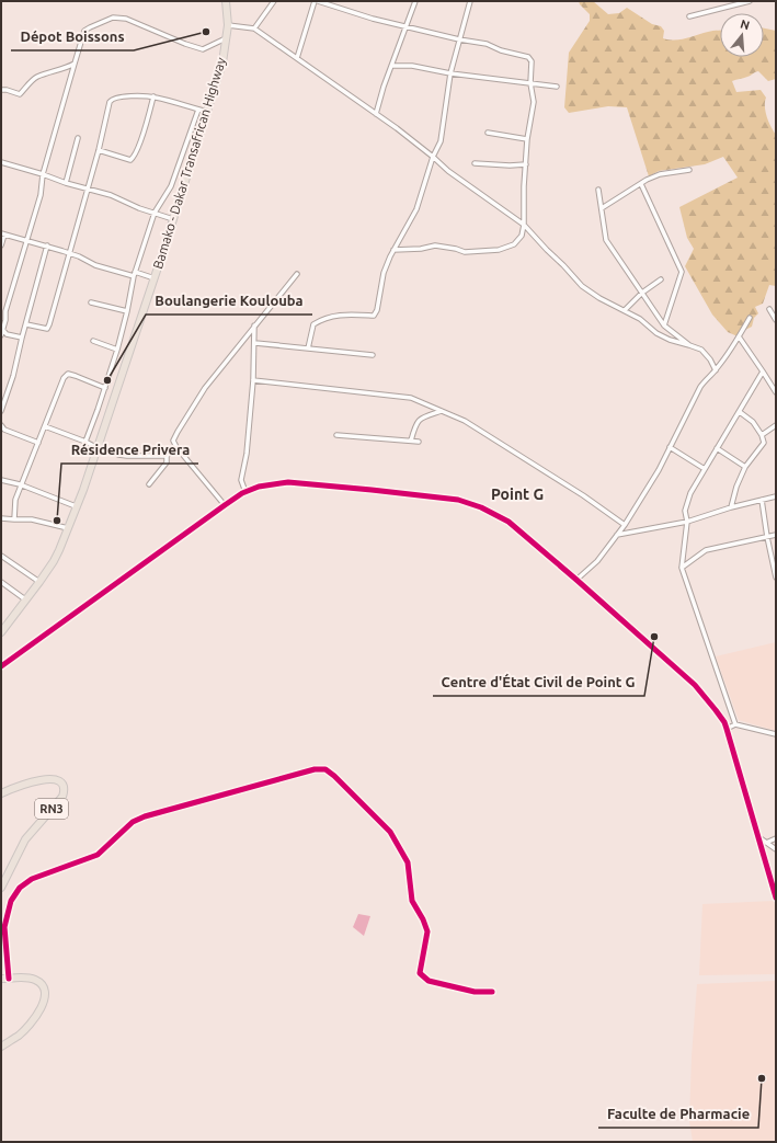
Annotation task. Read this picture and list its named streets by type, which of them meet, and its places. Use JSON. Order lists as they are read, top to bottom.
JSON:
{
  "streets": {
    "highway": ["Bamako - Dakar Transafrican Highway", "RN3"]
  },
  "districts": ["Point G"],
  "places": [
    "Dépot Boissons",
    "Boulangerie Koulouba",
    "Résidence Privera",
    "Centre d'État Civil de Point G",
    "Faculte de Pharmacie"
  ],
  "north": "top"
}
